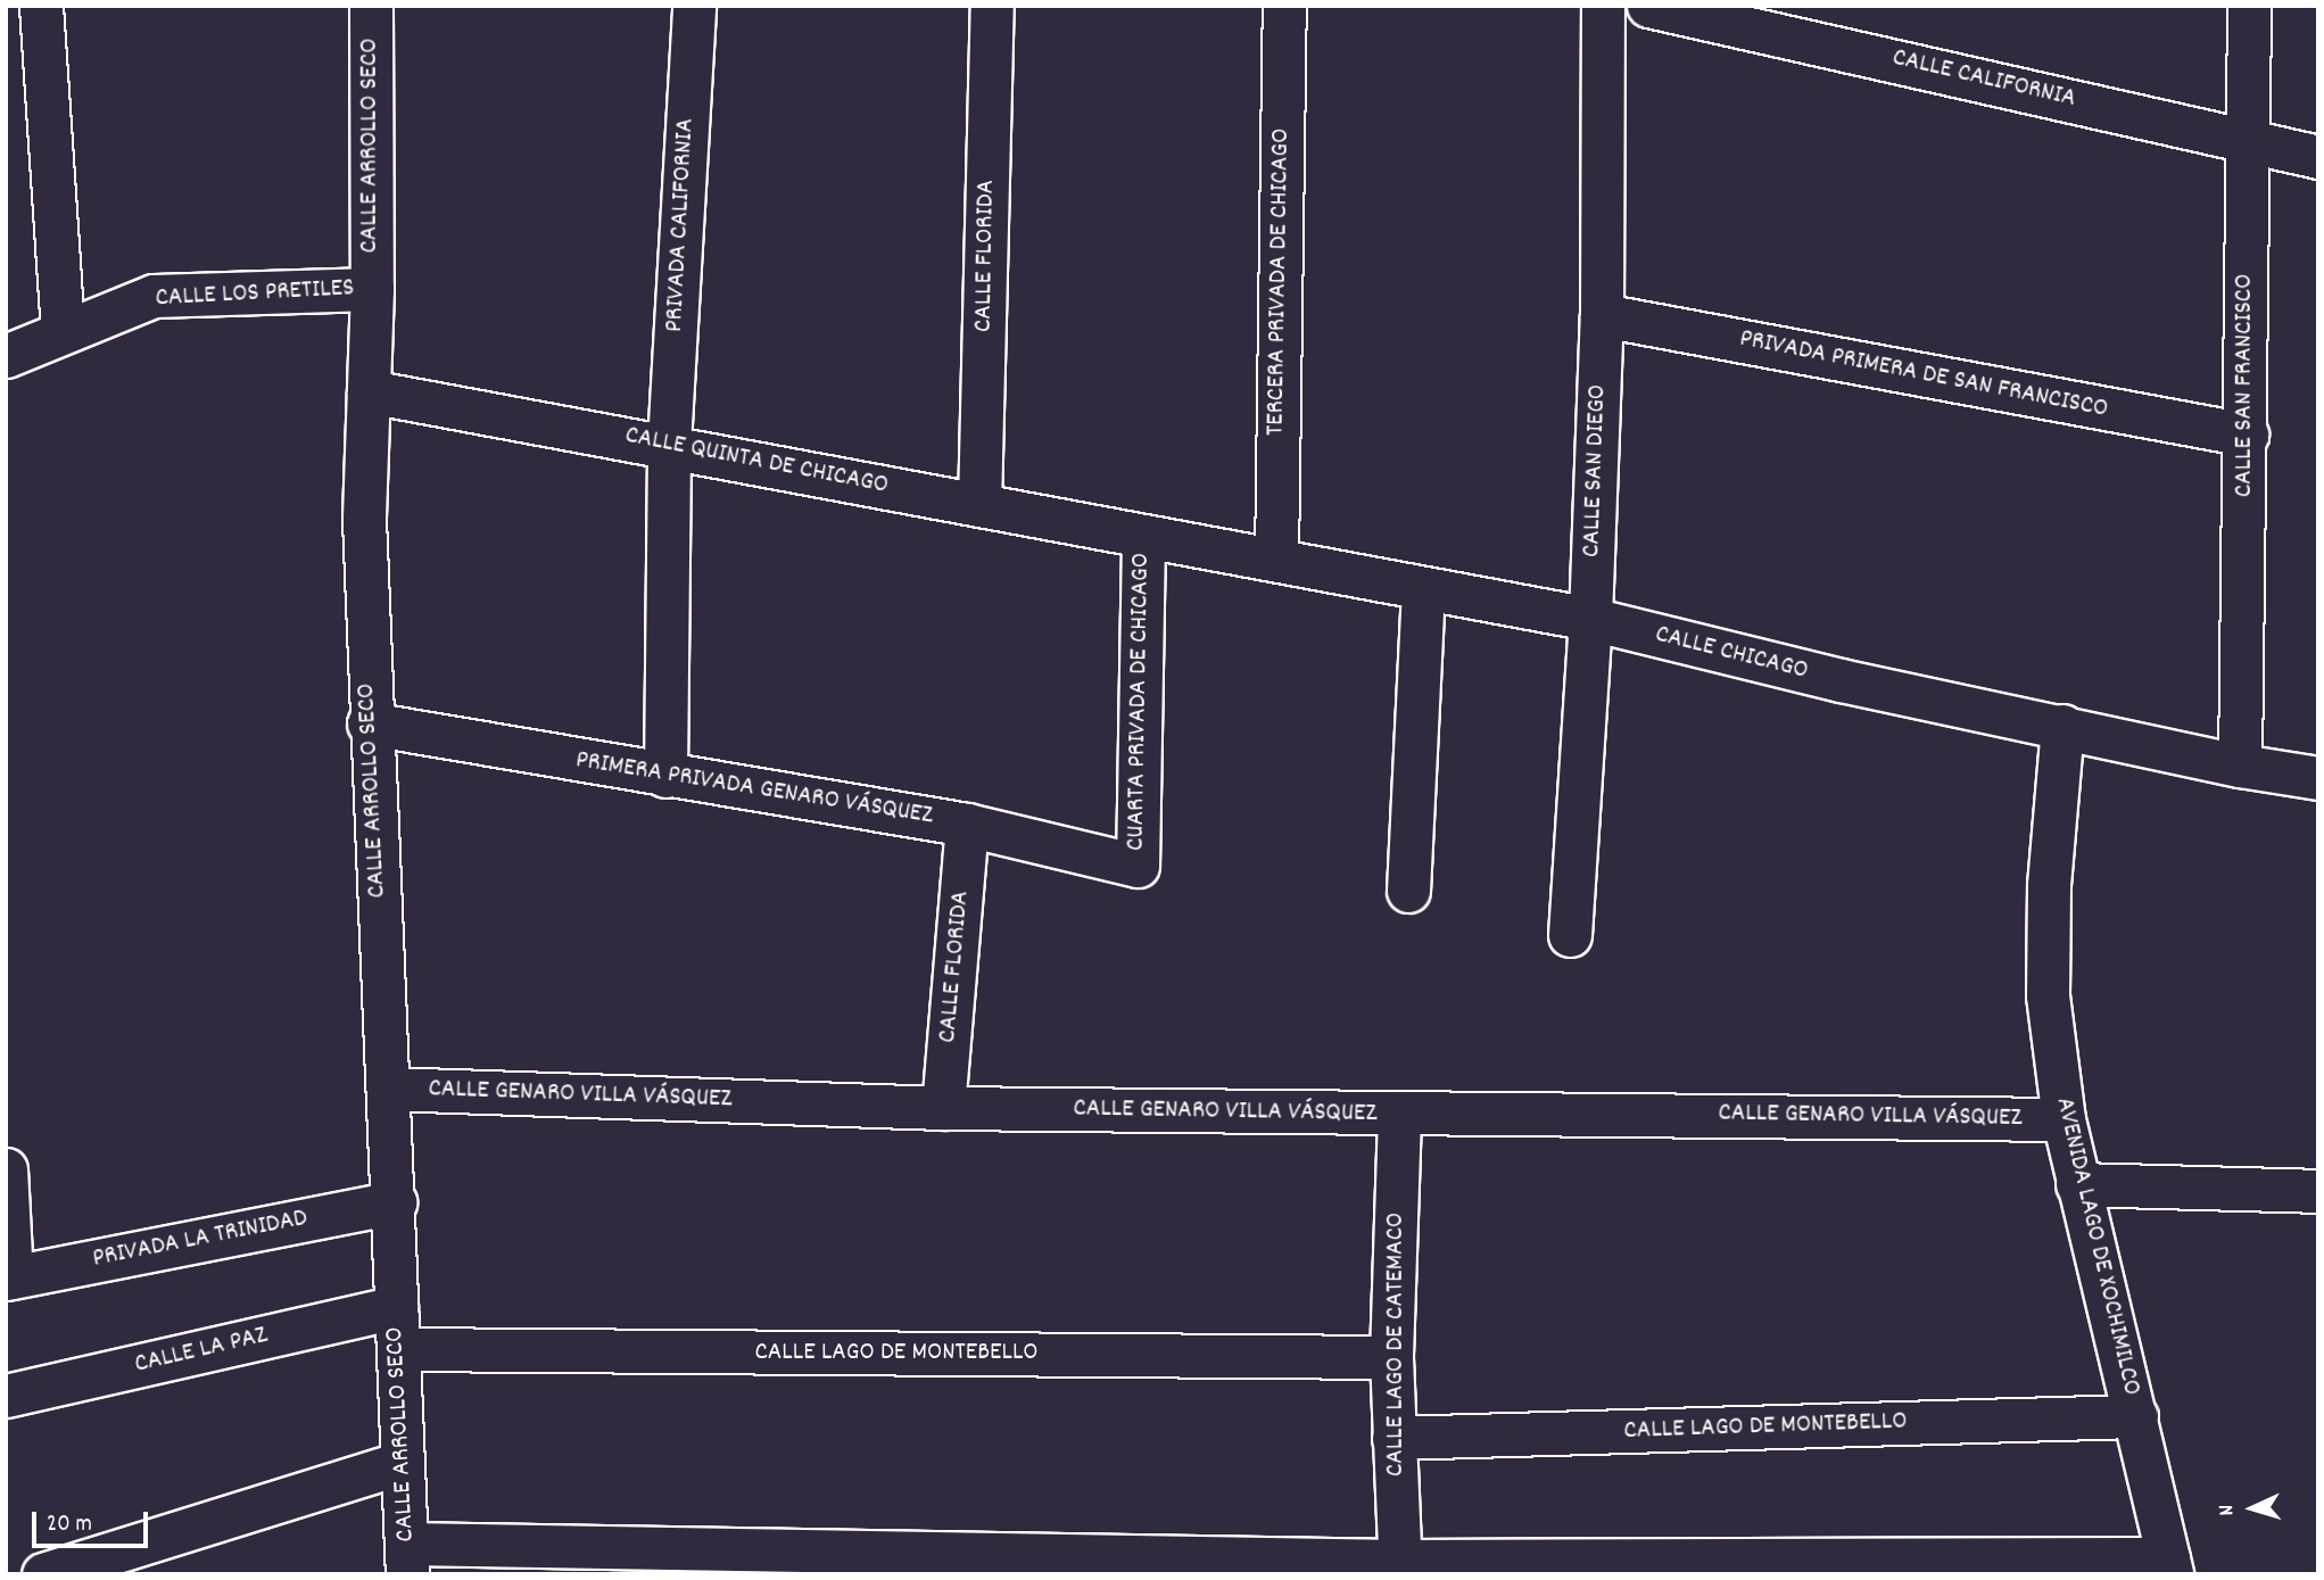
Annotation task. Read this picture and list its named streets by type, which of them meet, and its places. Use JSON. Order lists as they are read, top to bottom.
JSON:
{
  "streets": {
    "street": [
      "CALLE CALIFORNIA",
      "CALLE ARROLLO SECO",
      "PRIVADA CALIFORNIA",
      "CALLE FLORIDA",
      "TERCERA PRIVADA DE CHICAGO",
      "CALLE LOS PRETILES",
      "PRIVADA PRIMERA DE SAN FRANCISCO",
      "CALLE SAN FRANCISCO",
      "CALLE QUINTA DE CHICAGO",
      "CALLE SAN DIEGO",
      "CALLE CHICAGO",
      "CUARTA PRIVADA DE CHICAGO",
      "PRIMERA PRIVADA GENARO VÁSQUEZ",
      "CALLE GENARO VILLA VÁSQUEZ",
      "PRIVADA LA TRINIDAD",
      "AVENIDA LAGO DE XOCHIMILCO",
      "CALLE LAGO DE CATEMACO",
      "CALLE LA PAZ",
      "CALLE LAGO DE MONTEBELLO"
    ]
  },
  "crossings": [
    ["CALLE CALIFORNIA", "CALLE SAN FRANCISCO"],
    ["CALLE ARROLLO SECO", "CALLE LOS PRETILES"],
    ["CALLE ARROLLO SECO", "CALLE QUINTA DE CHICAGO"],
    ["CALLE ARROLLO SECO", "PRIMERA PRIVADA GENARO VÁSQUEZ"],
    ["CALLE ARROLLO SECO", "CALLE GENARO VILLA VÁSQUEZ"],
    ["CALLE ARROLLO SECO", "PRIVADA LA TRINIDAD"],
    ["CALLE ARROLLO SECO", "CALLE LA PAZ"],
    ["CALLE ARROLLO SECO", "CALLE LAGO DE MONTEBELLO"],
    ["PRIVADA CALIFORNIA", "CALLE QUINTA DE CHICAGO"],
    ["CALLE FLORIDA", "CALLE QUINTA DE CHICAGO"],
    ["CALLE FLORIDA", "PRIMERA PRIVADA GENARO VÁSQUEZ"],
    ["CALLE FLORIDA", "CALLE GENARO VILLA VÁSQUEZ"],
    ["TERCERA PRIVADA DE CHICAGO", "CALLE CHICAGO"],
    ["PRIVADA PRIMERA DE SAN FRANCISCO", "CALLE SAN FRANCISCO"],
    ["PRIVADA PRIMERA DE SAN FRANCISCO", "CALLE SAN DIEGO"],
    ["CALLE SAN FRANCISCO", "CALLE CHICAGO"],
    ["CALLE QUINTA DE CHICAGO", "CALLE CHICAGO"],
    ["CALLE QUINTA DE CHICAGO", "CUARTA PRIVADA DE CHICAGO"],
    ["CALLE SAN DIEGO", "CALLE CHICAGO"],
    ["CALLE CHICAGO", "CUARTA PRIVADA DE CHICAGO"],
    ["CALLE CHICAGO", "AVENIDA LAGO DE XOCHIMILCO"],
    ["CUARTA PRIVADA DE CHICAGO", "PRIMERA PRIVADA GENARO VÁSQUEZ"],
    ["CALLE GENARO VILLA VÁSQUEZ", "AVENIDA LAGO DE XOCHIMILCO"],
    ["CALLE GENARO VILLA VÁSQUEZ", "CALLE LAGO DE CATEMACO"],
    ["AVENIDA LAGO DE XOCHIMILCO", "CALLE LAGO DE MONTEBELLO"],
    ["CALLE LAGO DE CATEMACO", "CALLE LAGO DE MONTEBELLO"]
  ],
  "scale_bar": "20 m",
  "north": "left"
}
